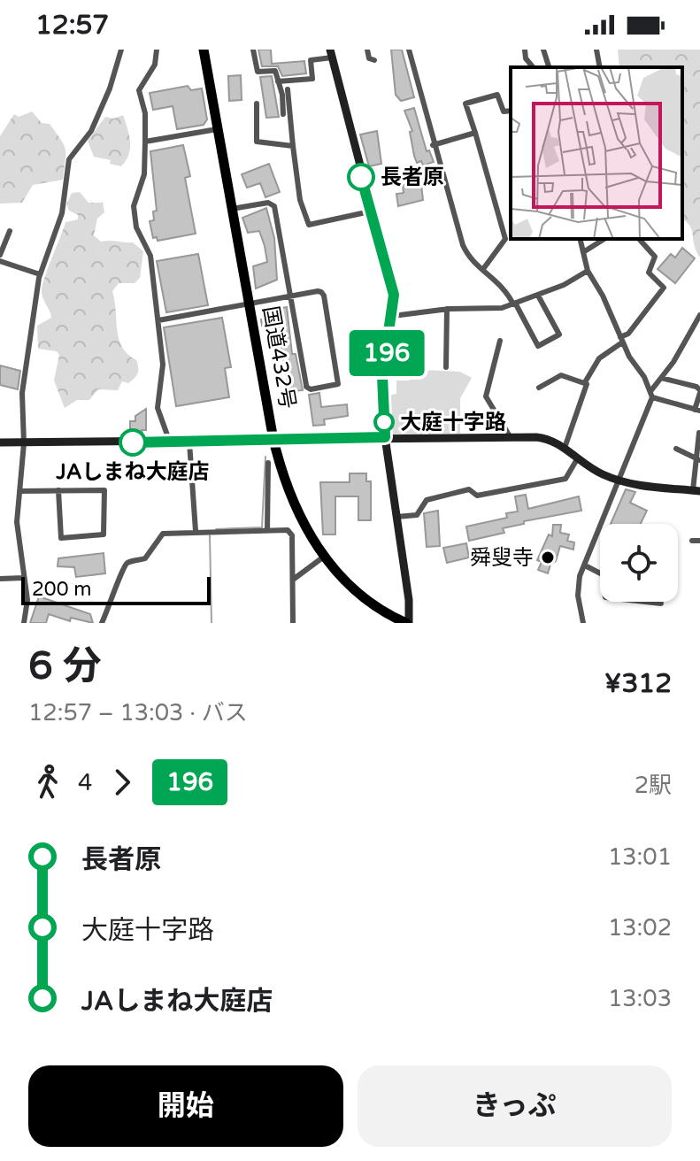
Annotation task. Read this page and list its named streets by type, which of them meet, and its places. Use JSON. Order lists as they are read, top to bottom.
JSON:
{
  "streets": {
    "highway": ["国道432号"]
  },
  "places": [
    "長者原",
    "大庭十字路",
    "JAしまね大庭店",
    "舜叟寺"
  ],
  "lines": ["bus line 196"],
  "scale_bar": "200 m",
  "page": {
    "status": "12:57",
    "on_map": "196",
    "scale": "200 m",
    "heading": ["6 分", "12:57 – 13:03 · バス", "¥312"],
    "legs": ["4", "196", "2駅"],
    "list": [
      {
        "name": "長者原",
        "value": "13:01"
      },
      {
        "name": "大庭十字路",
        "value": "13:02"
      },
      {
        "name": "JAしまね大庭店",
        "value": "13:03"
      }
    ],
    "buttons": ["開始", "きっぷ"]
  }
}
